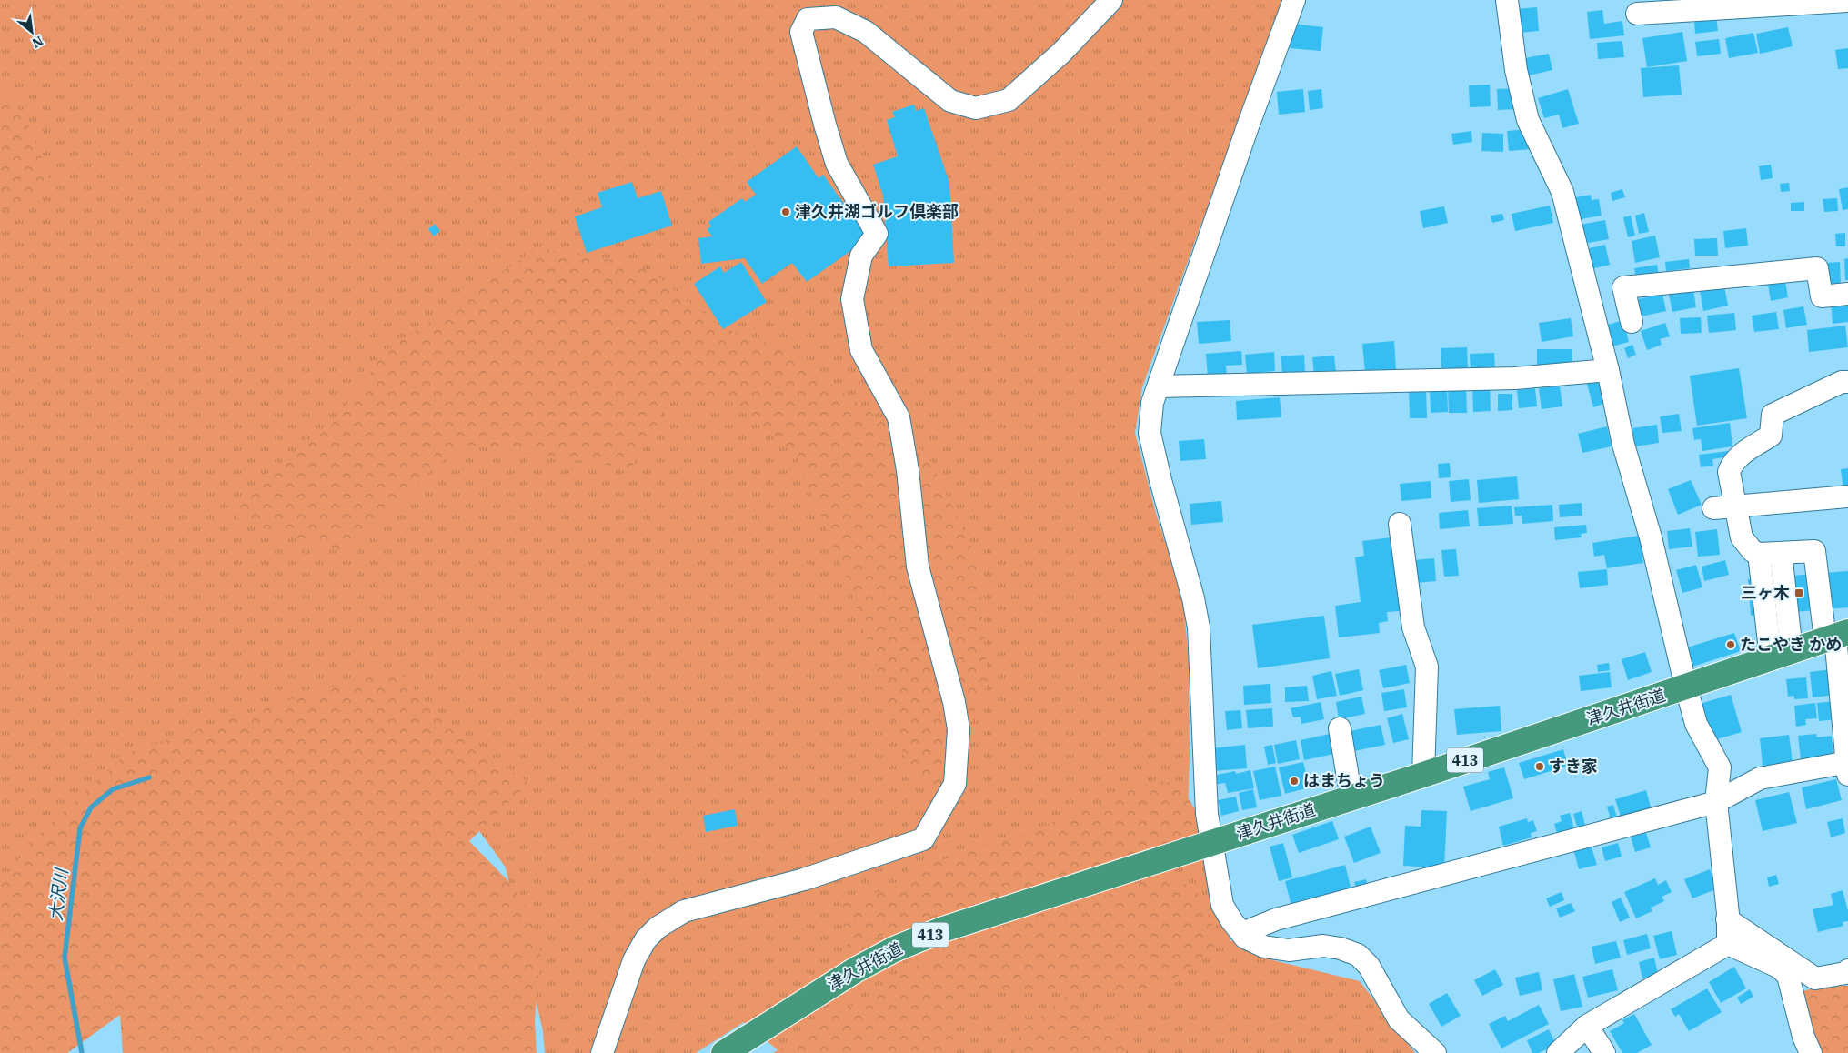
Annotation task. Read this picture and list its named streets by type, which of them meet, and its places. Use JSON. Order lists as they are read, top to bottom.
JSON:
{
  "streets": {
    "highway": ["津久井街道", "413"]
  },
  "water": ["大沢川"],
  "places": {
    "other": [
      "津久井湖ゴルフ倶楽部",
      "たこやき かめ",
      "すき家",
      "はまちょう"
    ],
    "transit": ["三ヶ木"]
  },
  "north": "bottom right"
}
